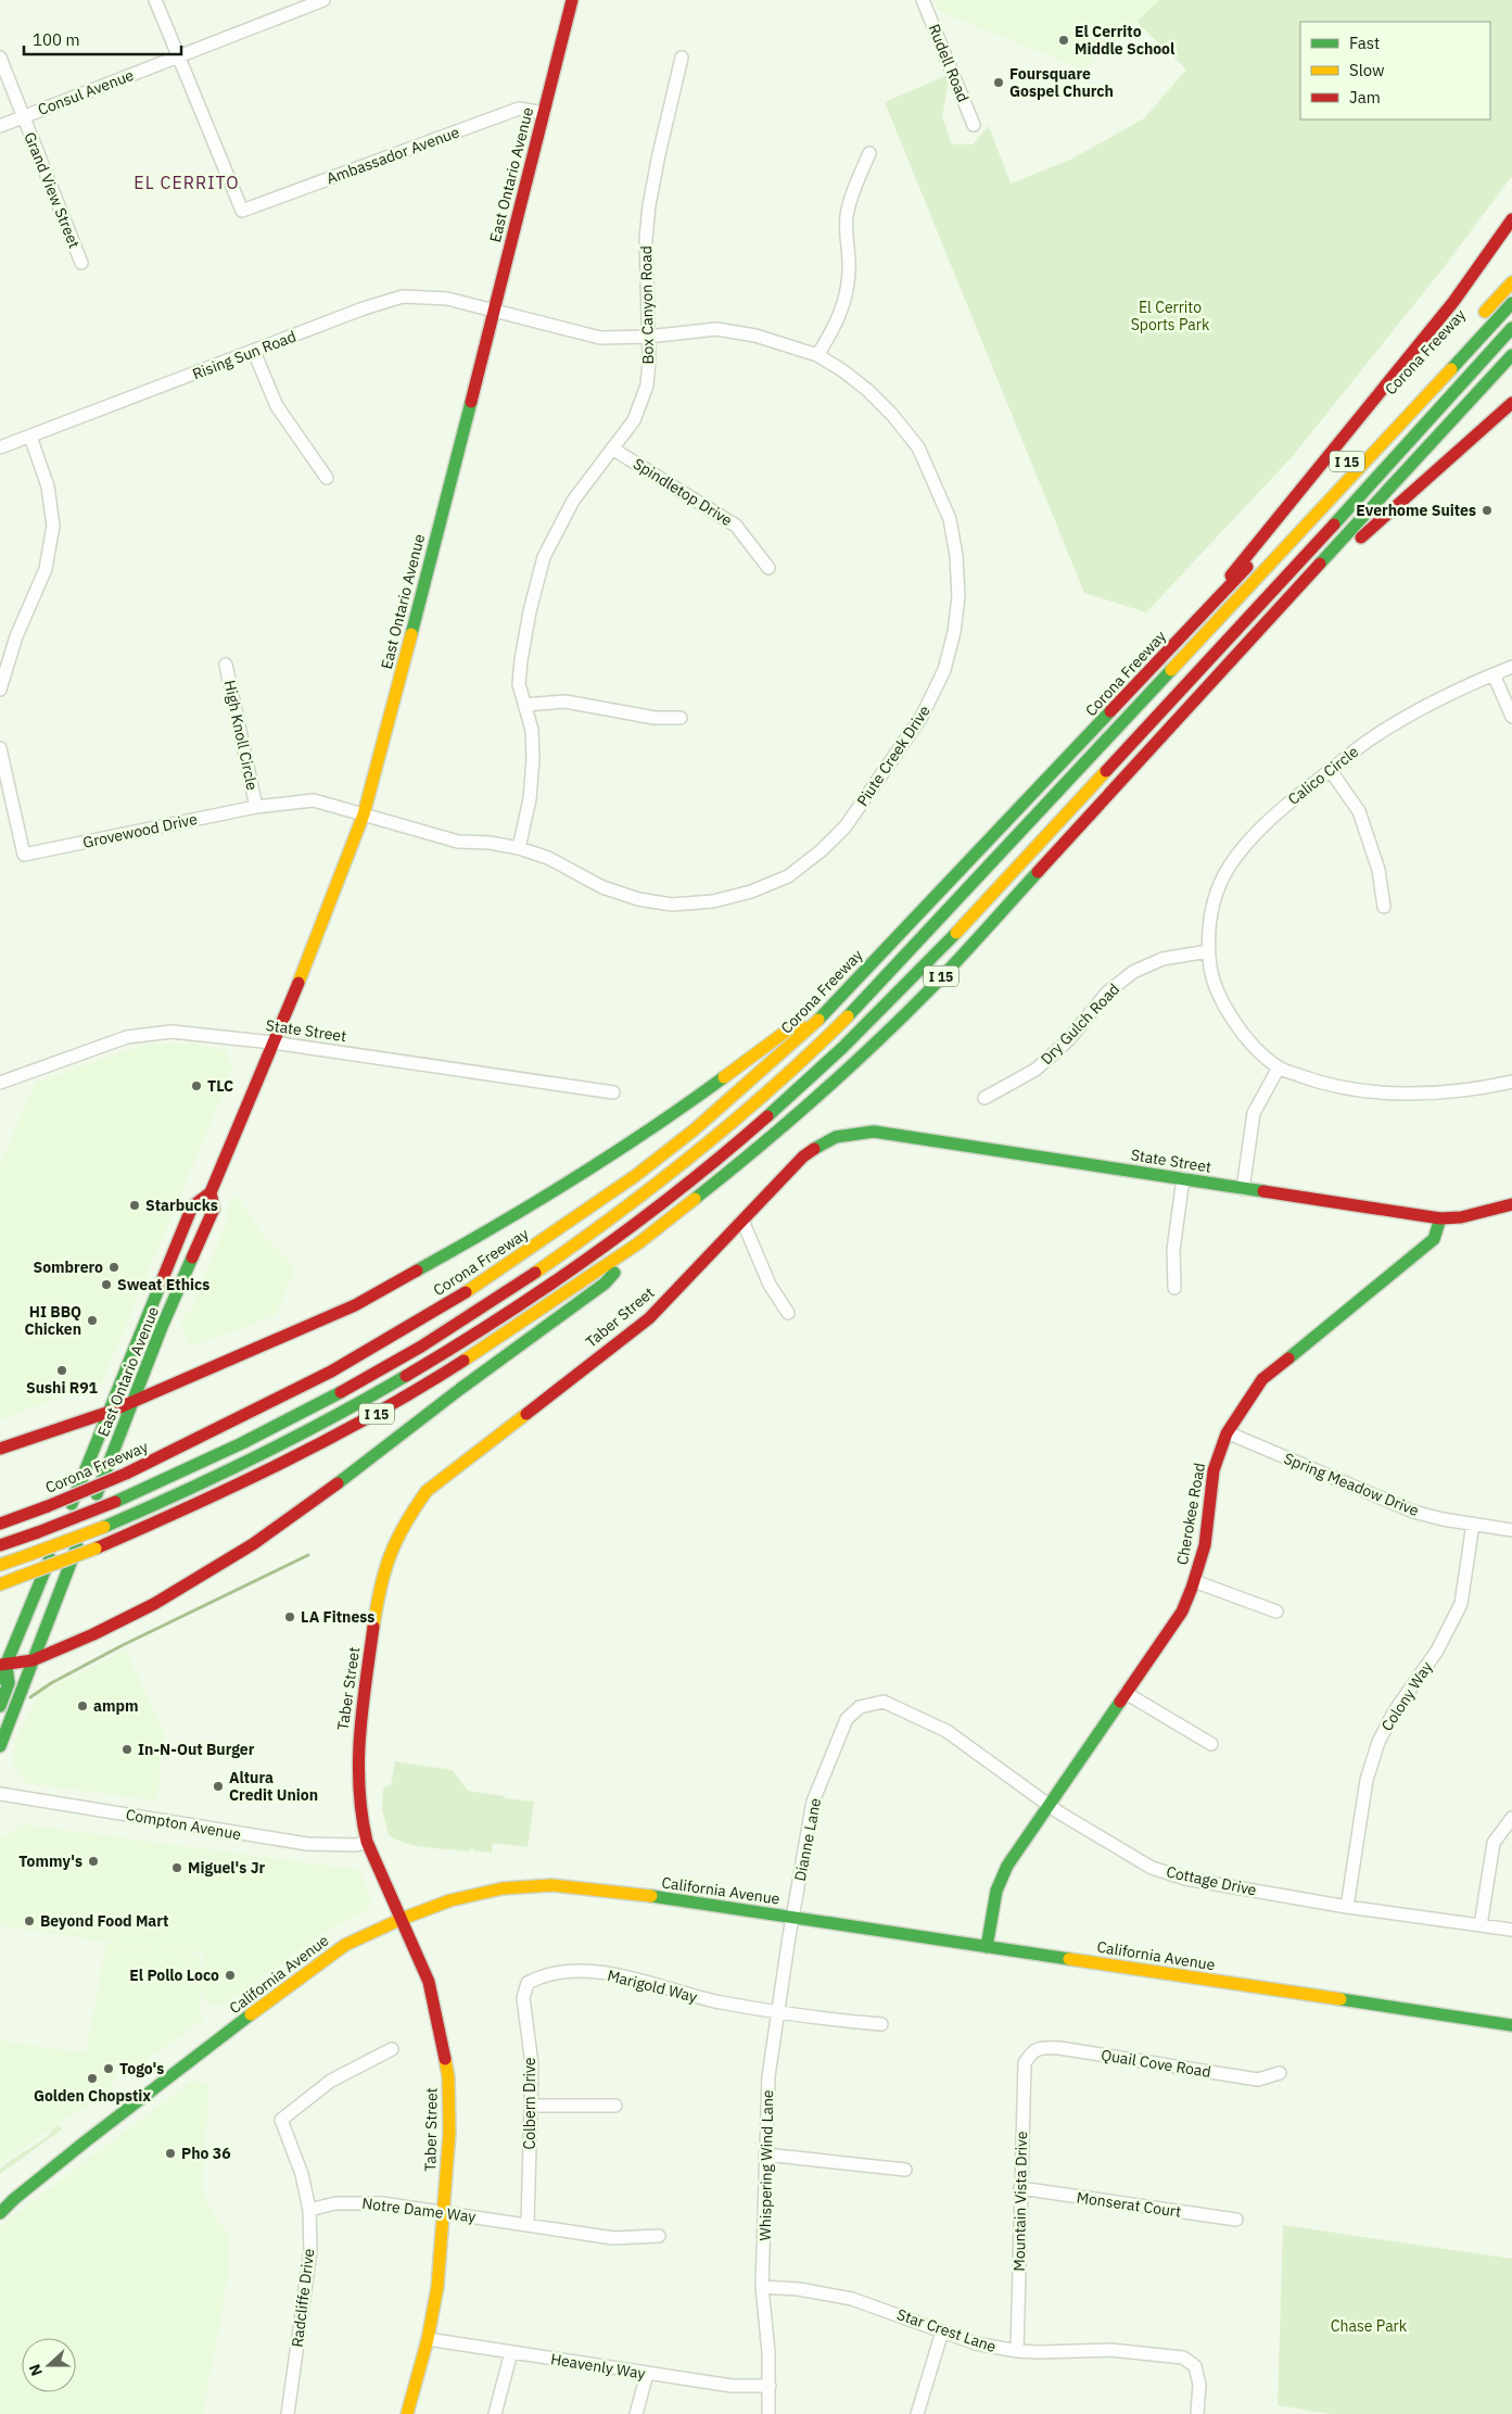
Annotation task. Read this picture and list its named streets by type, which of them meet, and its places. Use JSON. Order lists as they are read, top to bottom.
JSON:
{
  "streets": {
    "main road": [
      "East Ontario Avenue",
      "Corona Freeway",
      "I 15",
      "State Street",
      "Taber Street",
      "Cherokee Road",
      "California Avenue"
    ],
    "street": [
      "Rudell Road",
      "Consul Avenue",
      "Ambassador Avenue",
      "Grand View Street",
      "Box Canyon Road",
      "Rising Sun Road",
      "Spindletop Drive",
      "High Knoll Circle",
      "Piute Creek Drive",
      "Calico Circle",
      "Grovewood Drive",
      "Dry Gulch Road",
      "Spring Meadow Drive",
      "Colony Way",
      "Compton Avenue",
      "Dianne Lane",
      "Cottage Drive",
      "Marigold Way",
      "Quail Cove Road",
      "Colbern Drive",
      "Whispering Wind Lane",
      "Mountain Vista Drive",
      "Monserat Court",
      "Notre Dame Way",
      "Radcliffe Drive",
      "Star Crest Lane",
      "Heavenly Way"
    ]
  },
  "crossings": [
    ["Consul Avenue", "Ambassador Avenue"],
    ["Consul Avenue", "Grand View Street"],
    ["Ambassador Avenue", "East Ontario Avenue"],
    ["East Ontario Avenue", "Rising Sun Road"],
    ["East Ontario Avenue", "Piute Creek Drive"],
    ["East Ontario Avenue", "Grovewood Drive"],
    ["East Ontario Avenue", "State Street"],
    ["Box Canyon Road", "Spindletop Drive"],
    ["Box Canyon Road", "Piute Creek Drive"],
    ["Rising Sun Road", "Piute Creek Drive"],
    ["High Knoll Circle", "Grovewood Drive"],
    ["Piute Creek Drive", "Grovewood Drive"],
    ["Calico Circle", "Dry Gulch Road"],
    ["State Street", "Taber Street"],
    ["State Street", "Cherokee Road"],
    ["Taber Street", "Compton Avenue"],
    ["Taber Street", "California Avenue"],
    ["Taber Street", "Notre Dame Way"],
    ["Taber Street", "Heavenly Way"],
    ["Spring Meadow Drive", "Cherokee Road"],
    ["Spring Meadow Drive", "Colony Way"],
    ["Cherokee Road", "Cottage Drive"],
    ["Cherokee Road", "California Avenue"],
    ["Colony Way", "Cottage Drive"],
    ["Dianne Lane", "Cottage Drive"],
    ["Dianne Lane", "California Avenue"],
    ["Dianne Lane", "Whispering Wind Lane"],
    ["California Avenue", "Whispering Wind Lane"],
    ["Marigold Way", "Colbern Drive"],
    ["Marigold Way", "Whispering Wind Lane"],
    ["Quail Cove Road", "Mountain Vista Drive"],
    ["Colbern Drive", "Notre Dame Way"],
    ["Whispering Wind Lane", "Star Crest Lane"],
    ["Whispering Wind Lane", "Heavenly Way"],
    ["Mountain Vista Drive", "Monserat Court"],
    ["Mountain Vista Drive", "Star Crest Lane"],
    ["Notre Dame Way", "Radcliffe Drive"]
  ],
  "districts": ["EL CERRITO"],
  "parks": ["El Cerrito Sports Park", "Chase Park"],
  "places": [
    "El Cerrito Middle School",
    "Foursquare Gospel Church",
    "Everhome Suites",
    "TLC",
    "Starbucks",
    "Sombrero",
    "Sweat Ethics",
    "HI BBQ Chicken",
    "Sushi R91",
    "LA Fitness",
    "ampm",
    "In-N-Out Burger",
    "Altura Credit Union",
    "Tommy's",
    "Miguel's Jr",
    "Beyond Food Mart",
    "El Pollo Loco",
    "Togo's",
    "Golden Chopstix",
    "Pho 36"
  ],
  "legend": ["Fast", "Slow", "Jam"],
  "scale_bar": "100 m",
  "north": "left"
}
